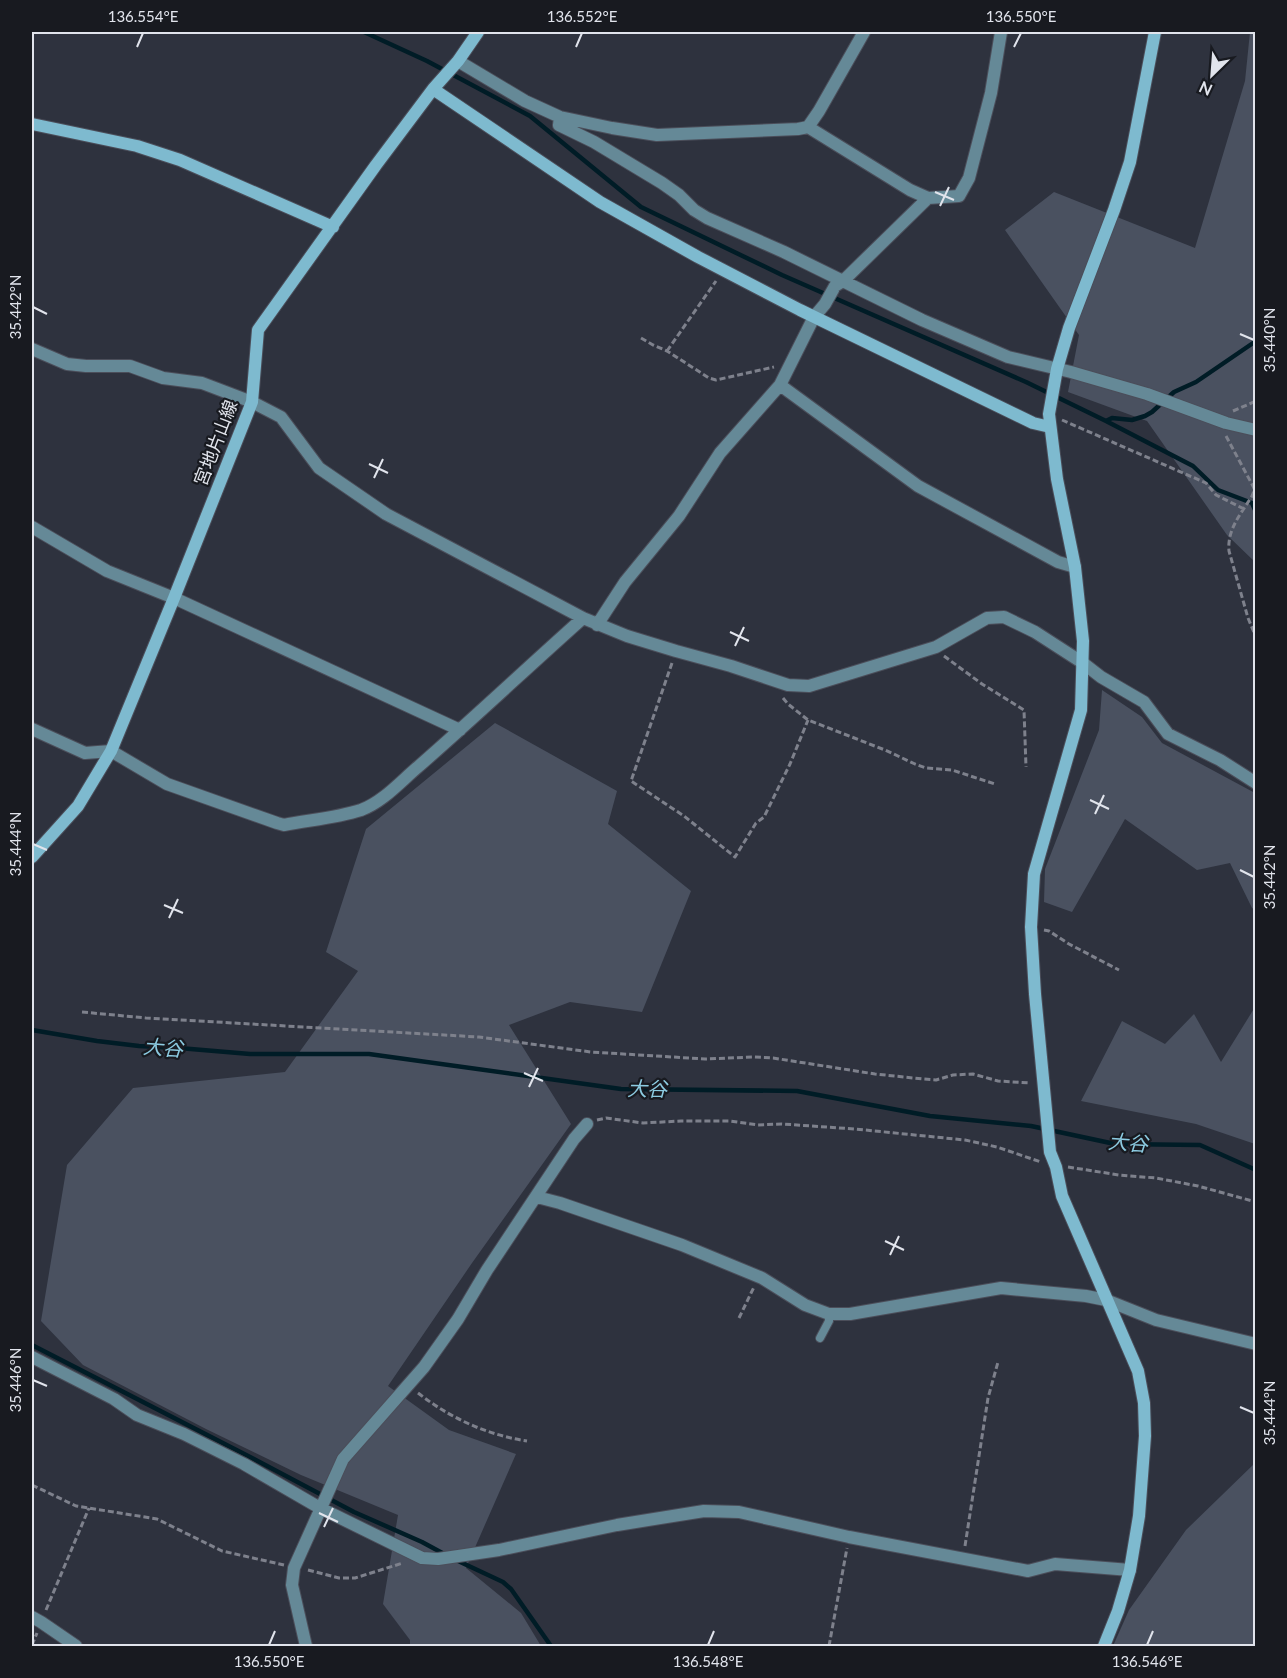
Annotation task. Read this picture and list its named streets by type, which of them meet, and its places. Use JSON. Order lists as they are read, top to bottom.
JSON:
{
  "streets": {
    "street": ["宮地片山線"]
  },
  "water": ["大谷"],
  "north": "bottom left",
  "coordinates": [
    "136.554°E",
    "136.552°E",
    "136.550°E",
    "35.442°N",
    "35.440°N",
    "35.444°N",
    "35.446°N",
    "136.548°E",
    "136.546°E"
  ]
}
